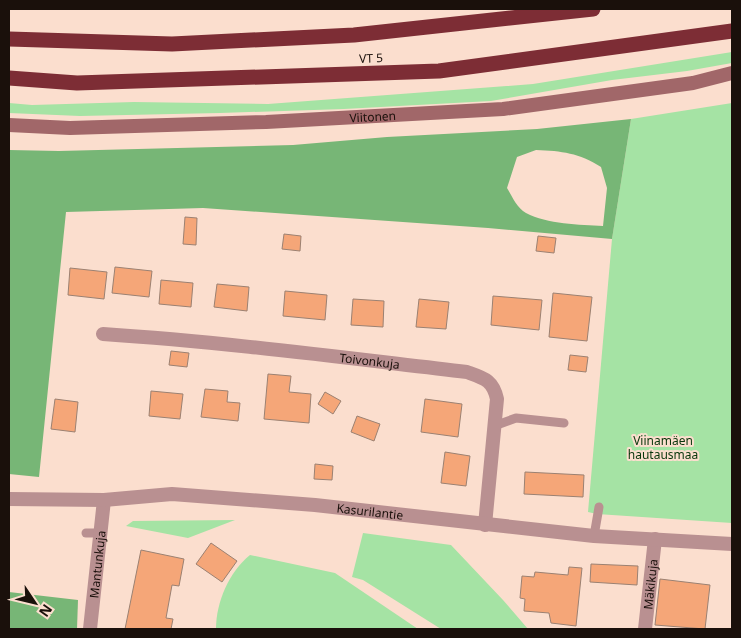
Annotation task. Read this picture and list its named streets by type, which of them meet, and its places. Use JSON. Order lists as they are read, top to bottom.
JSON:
{
  "streets": {
    "highway": ["VT 5"],
    "main road": ["Viitonen"],
    "street": [
      "Toivonkuja",
      "Kasurilantie",
      "Mantunkuja",
      "Mäkikuja"
    ]
  },
  "crossings": [
    ["Toivonkuja", "Kasurilantie"],
    ["Kasurilantie", "Mantunkuja"],
    ["Kasurilantie", "Mäkikuja"]
  ],
  "parks": ["Viinamäen hautausmaa"],
  "north": "bottom right"
}
